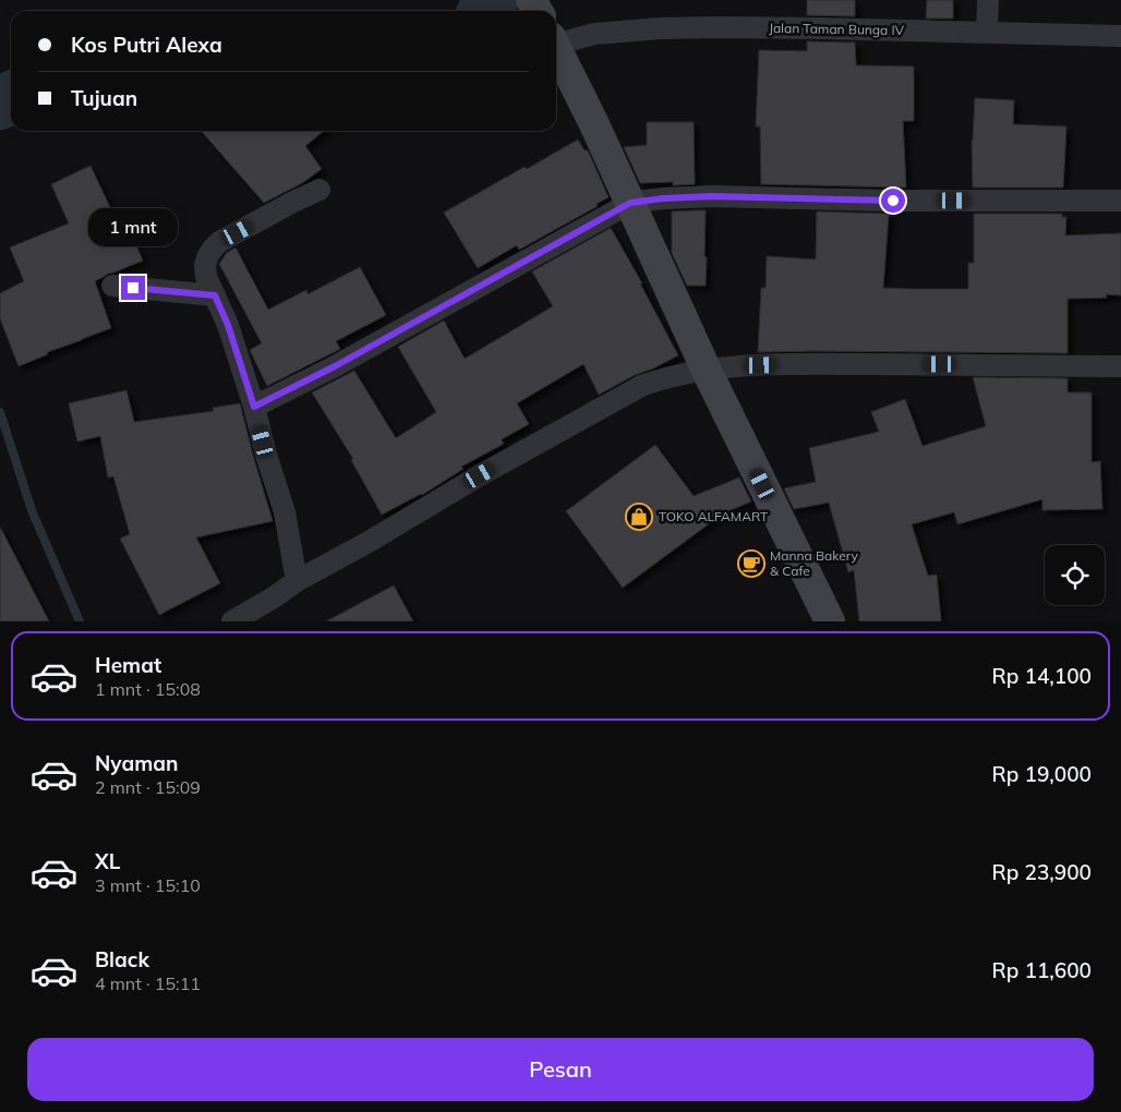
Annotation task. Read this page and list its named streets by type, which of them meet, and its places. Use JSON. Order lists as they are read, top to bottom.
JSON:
{
  "streets": {
    "street": ["Jalan Taman Bunga IV"]
  },
  "places": {
    "shop": ["TOKO ALFAMART"],
    "cafe": ["Manna Bakery & Cafe"]
  },
  "page": {
    "banner": ["Kos Putri Alexa", "Tujuan"],
    "bubble": "1 mnt",
    "list": [
      {
        "name": "Hemat",
        "note": "1 mnt · 15:08",
        "value": "Rp 14,100"
      },
      {
        "name": "Nyaman",
        "note": "2 mnt · 15:09",
        "value": "Rp 19,000"
      },
      {
        "name": "XL",
        "note": "3 mnt · 15:10",
        "value": "Rp 23,900"
      },
      {
        "name": "Black",
        "note": "4 mnt · 15:11",
        "value": "Rp 11,600"
      }
    ],
    "buttons": "Pesan"
  }
}
